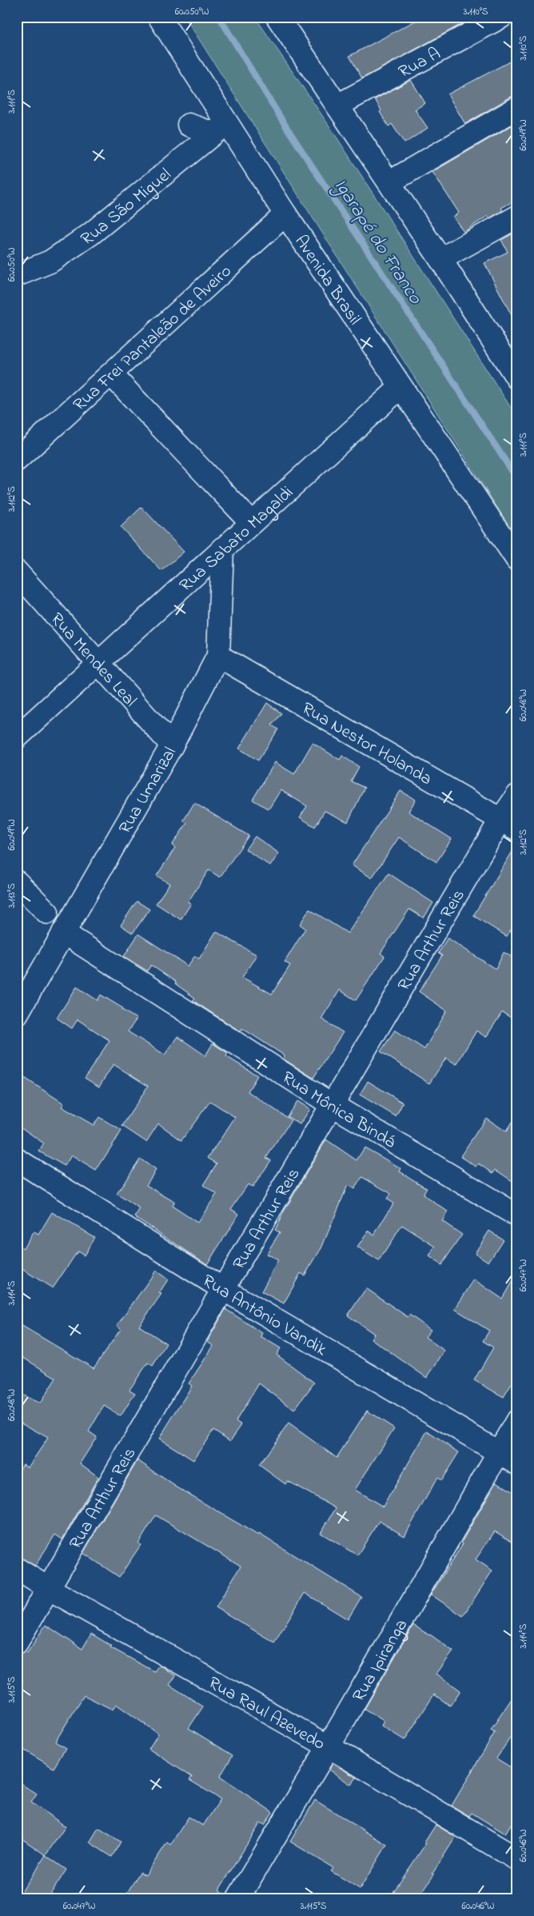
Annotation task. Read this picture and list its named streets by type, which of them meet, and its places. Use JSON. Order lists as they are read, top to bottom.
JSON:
{
  "streets": {
    "main road": [
      "Rua A",
      "Rua São Miguel",
      "Avenida Brasil",
      "Rua Frei Pantaleão de Aveiro",
      "Rua Sabato Magaldi",
      "Rua Mendes Leal",
      "Rua Nestor Holanda",
      "Rua Umarizal",
      "Rua Arthur Reis",
      "Rua Mônica Bindá",
      "Rua Antônio Vandik",
      "Rua Ipiranga",
      "Rua Raul Azevedo"
    ]
  },
  "crossings": [
    ["Rua São Miguel", "Avenida Brasil"],
    ["Avenida Brasil", "Rua Frei Pantaleão de Aveiro"],
    ["Avenida Brasil", "Rua Sabato Magaldi"],
    ["Rua Sabato Magaldi", "Rua Mendes Leal"],
    ["Rua Sabato Magaldi", "Rua Umarizal"],
    ["Rua Mendes Leal", "Rua Umarizal"],
    ["Rua Nestor Holanda", "Rua Umarizal"],
    ["Rua Nestor Holanda", "Rua Arthur Reis"],
    ["Rua Umarizal", "Rua Mônica Bindá"],
    ["Rua Arthur Reis", "Rua Mônica Bindá"],
    ["Rua Arthur Reis", "Rua Antônio Vandik"],
    ["Rua Arthur Reis", "Rua Raul Azevedo"],
    ["Rua Antônio Vandik", "Rua Ipiranga"],
    ["Rua Ipiranga", "Rua Raul Azevedo"]
  ],
  "water": ["Igarapé do Franco"],
  "coordinates": [
    "60.050°W",
    "3.110°S",
    "3.111°S",
    "60.049°W",
    "3.112°S",
    "60.048°W",
    "3.113°S",
    "60.047°W",
    "3.114°S",
    "3.115°S",
    "60.046°W"
  ]
}
